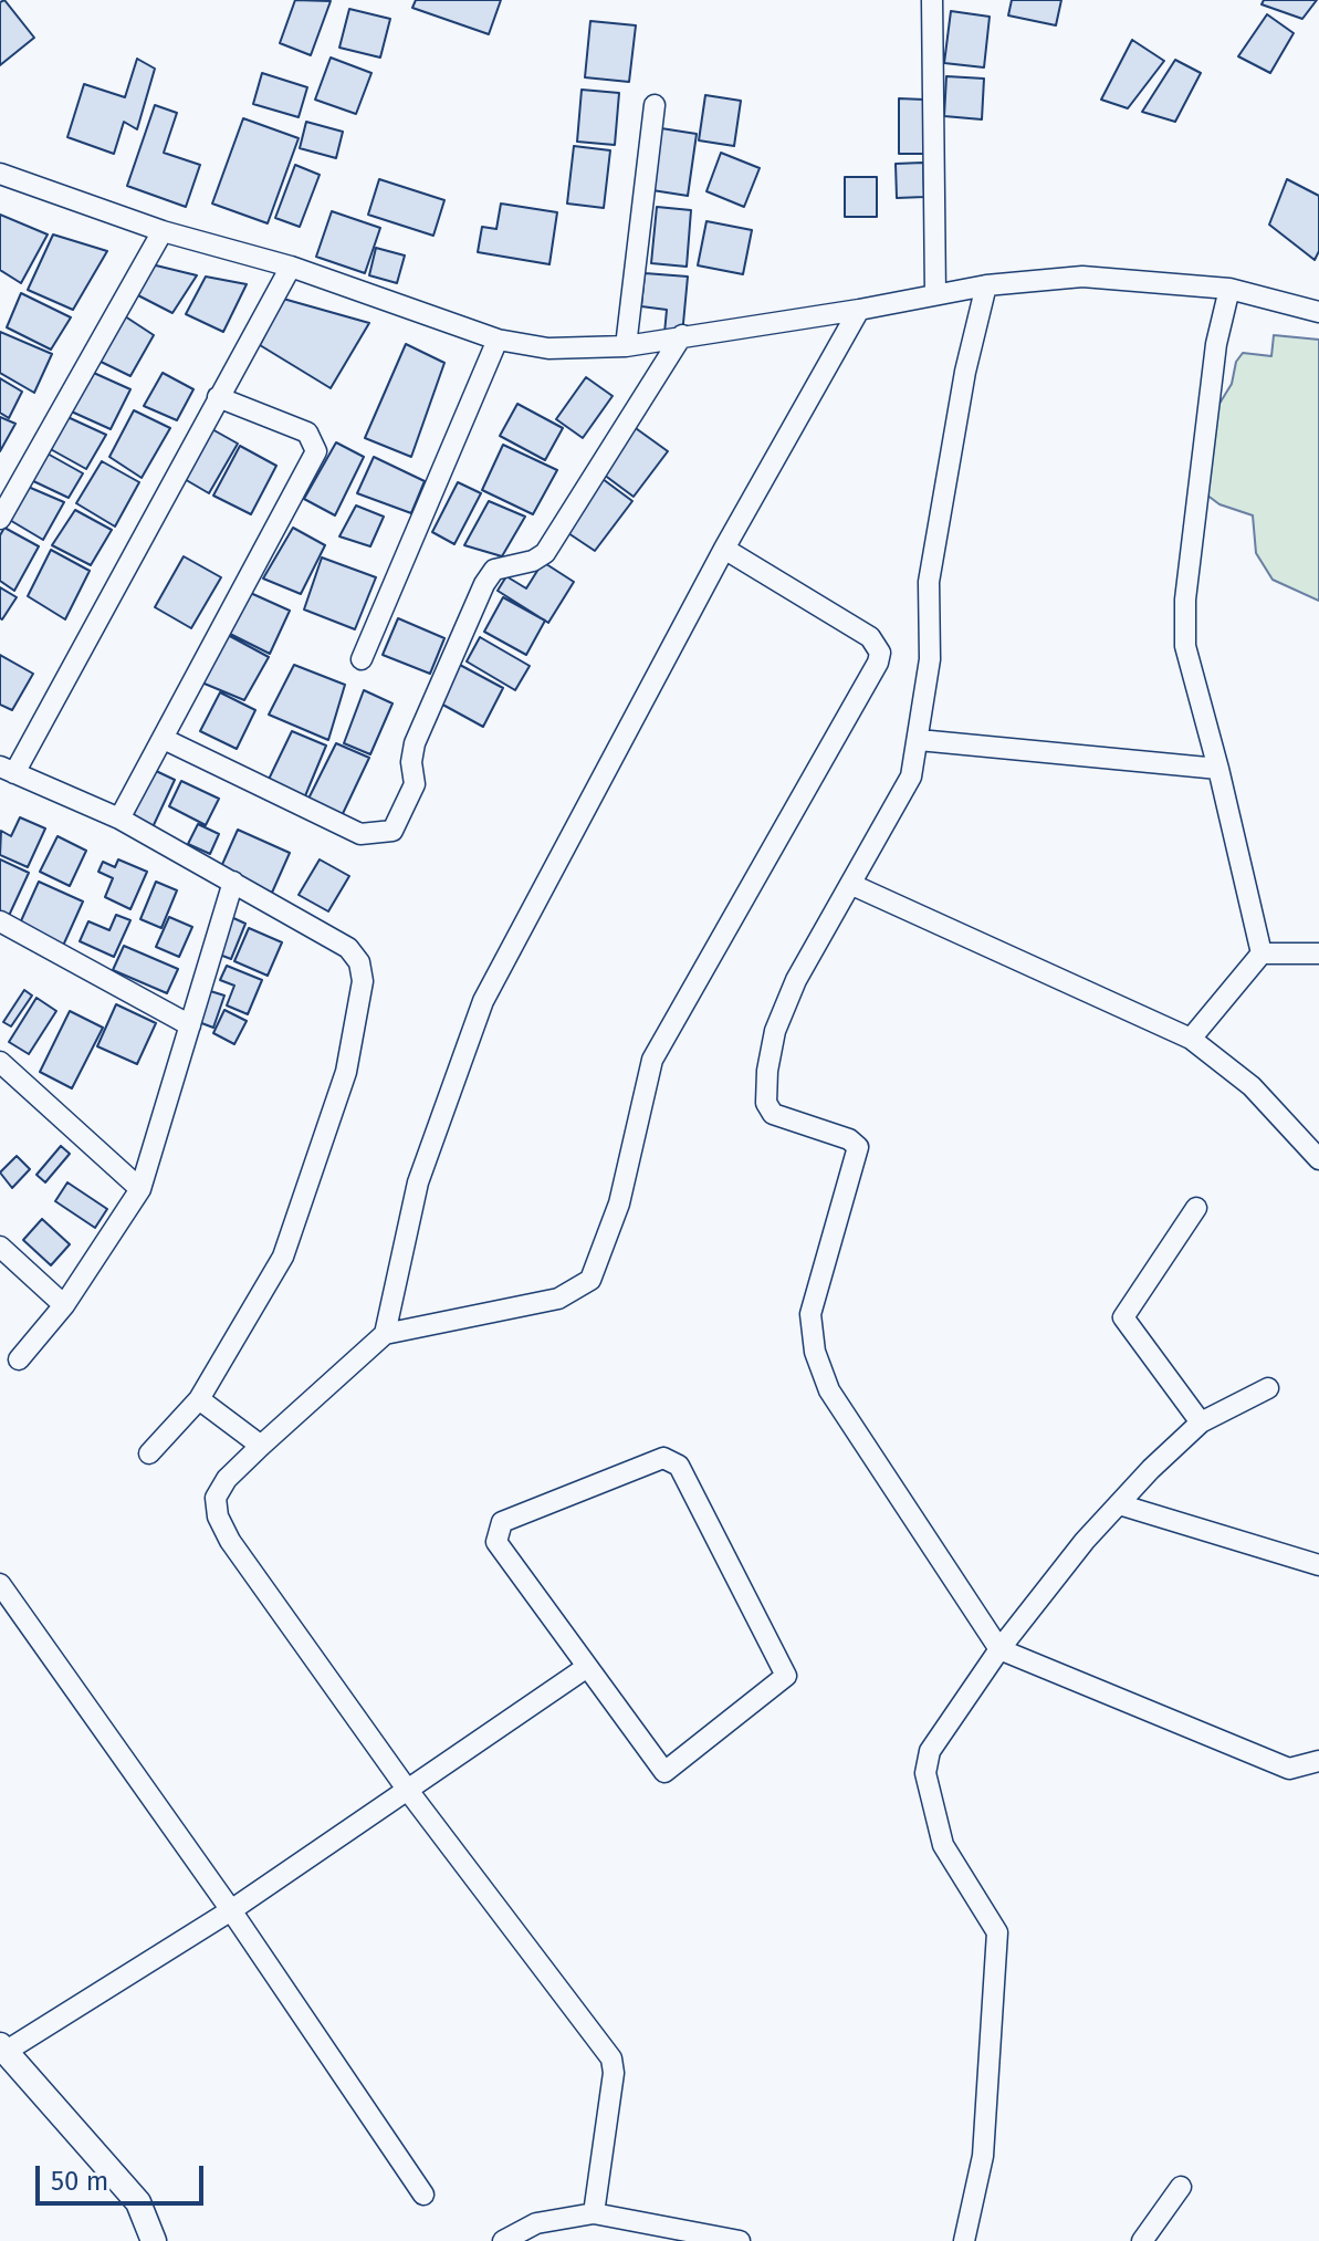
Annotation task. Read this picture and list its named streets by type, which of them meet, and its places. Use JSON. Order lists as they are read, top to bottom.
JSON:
{
  "scale_bar": "50 m"
}
